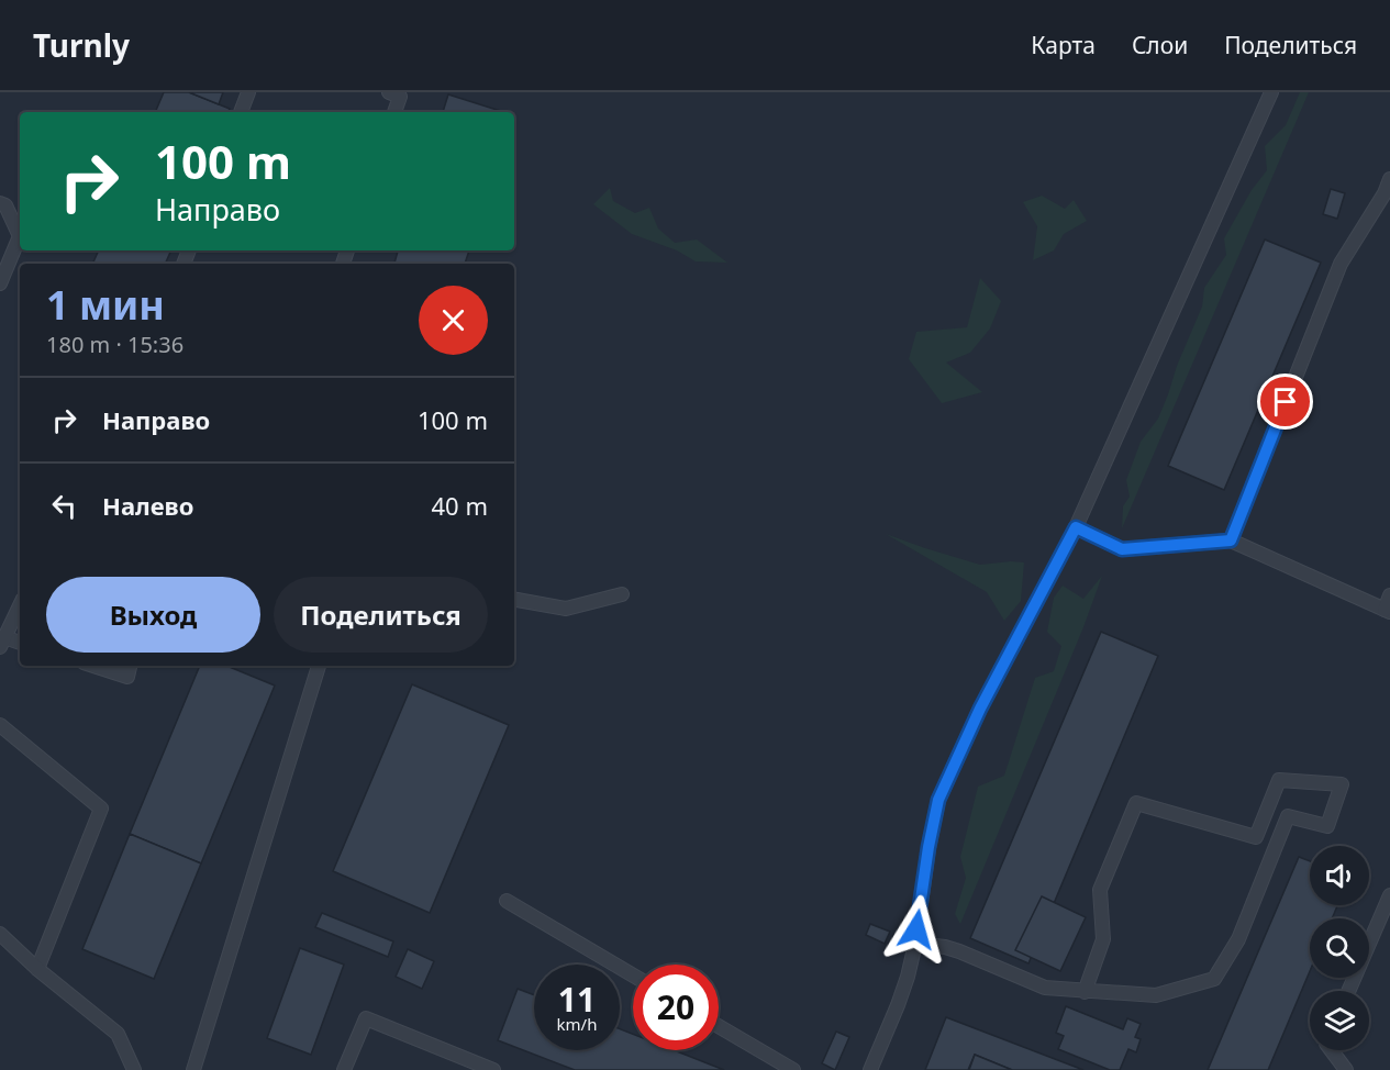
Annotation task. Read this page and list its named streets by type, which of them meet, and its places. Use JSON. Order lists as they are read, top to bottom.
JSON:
{
  "page": {
    "header": "Turnly",
    "nav": ["Карта", "Слои", "Поделиться"],
    "turn": ["100 m", "Направо"],
    "heading": ["1 мин", "180 m · 15:36"],
    "list": [
      {
        "name": "Направо",
        "value": "100 m"
      },
      {
        "name": "Налево",
        "value": "40 m"
      }
    ],
    "buttons": ["Выход", "Поделиться"],
    "speed": "11 km/h",
    "limit": "20"
  }
}
